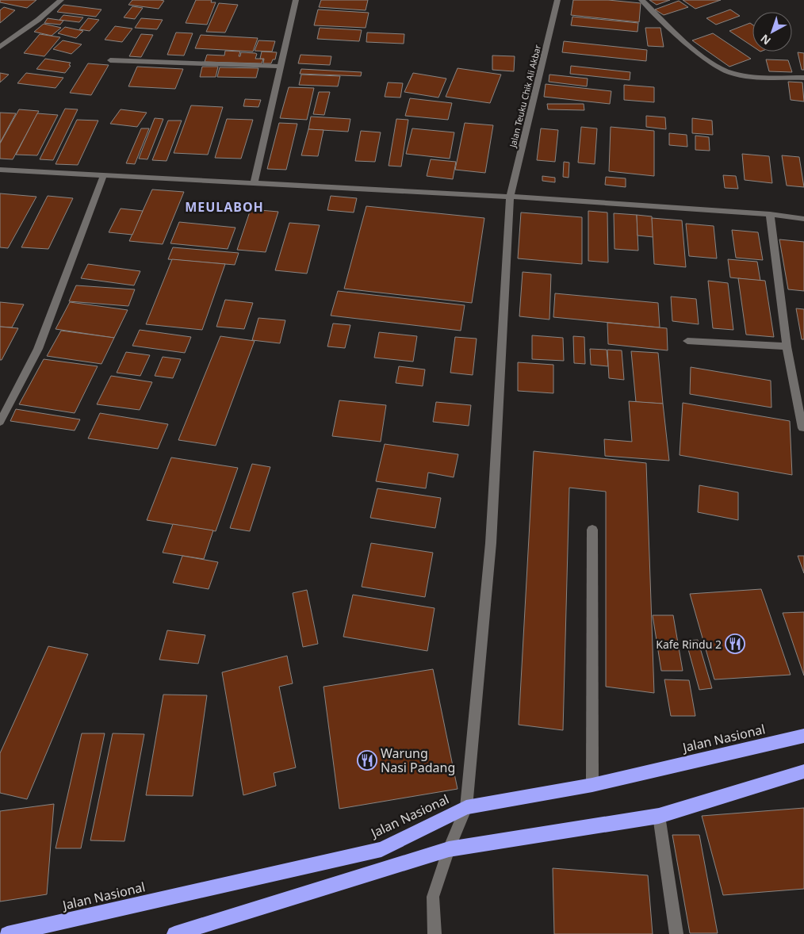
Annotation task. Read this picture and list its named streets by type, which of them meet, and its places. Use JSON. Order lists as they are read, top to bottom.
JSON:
{
  "streets": {
    "highway": ["Jalan Nasional"],
    "street": ["Jalan Teuku Chik Ali Akbar"]
  },
  "crossings": [
    ["Jalan Teuku Chik Ali Akbar", "Jalan Nasional"]
  ],
  "districts": ["MEULABOH"],
  "places": {
    "restaurant": ["Kafe Rindu 2", "Warung Nasi Padang"]
  },
  "north": "bottom left"
}
